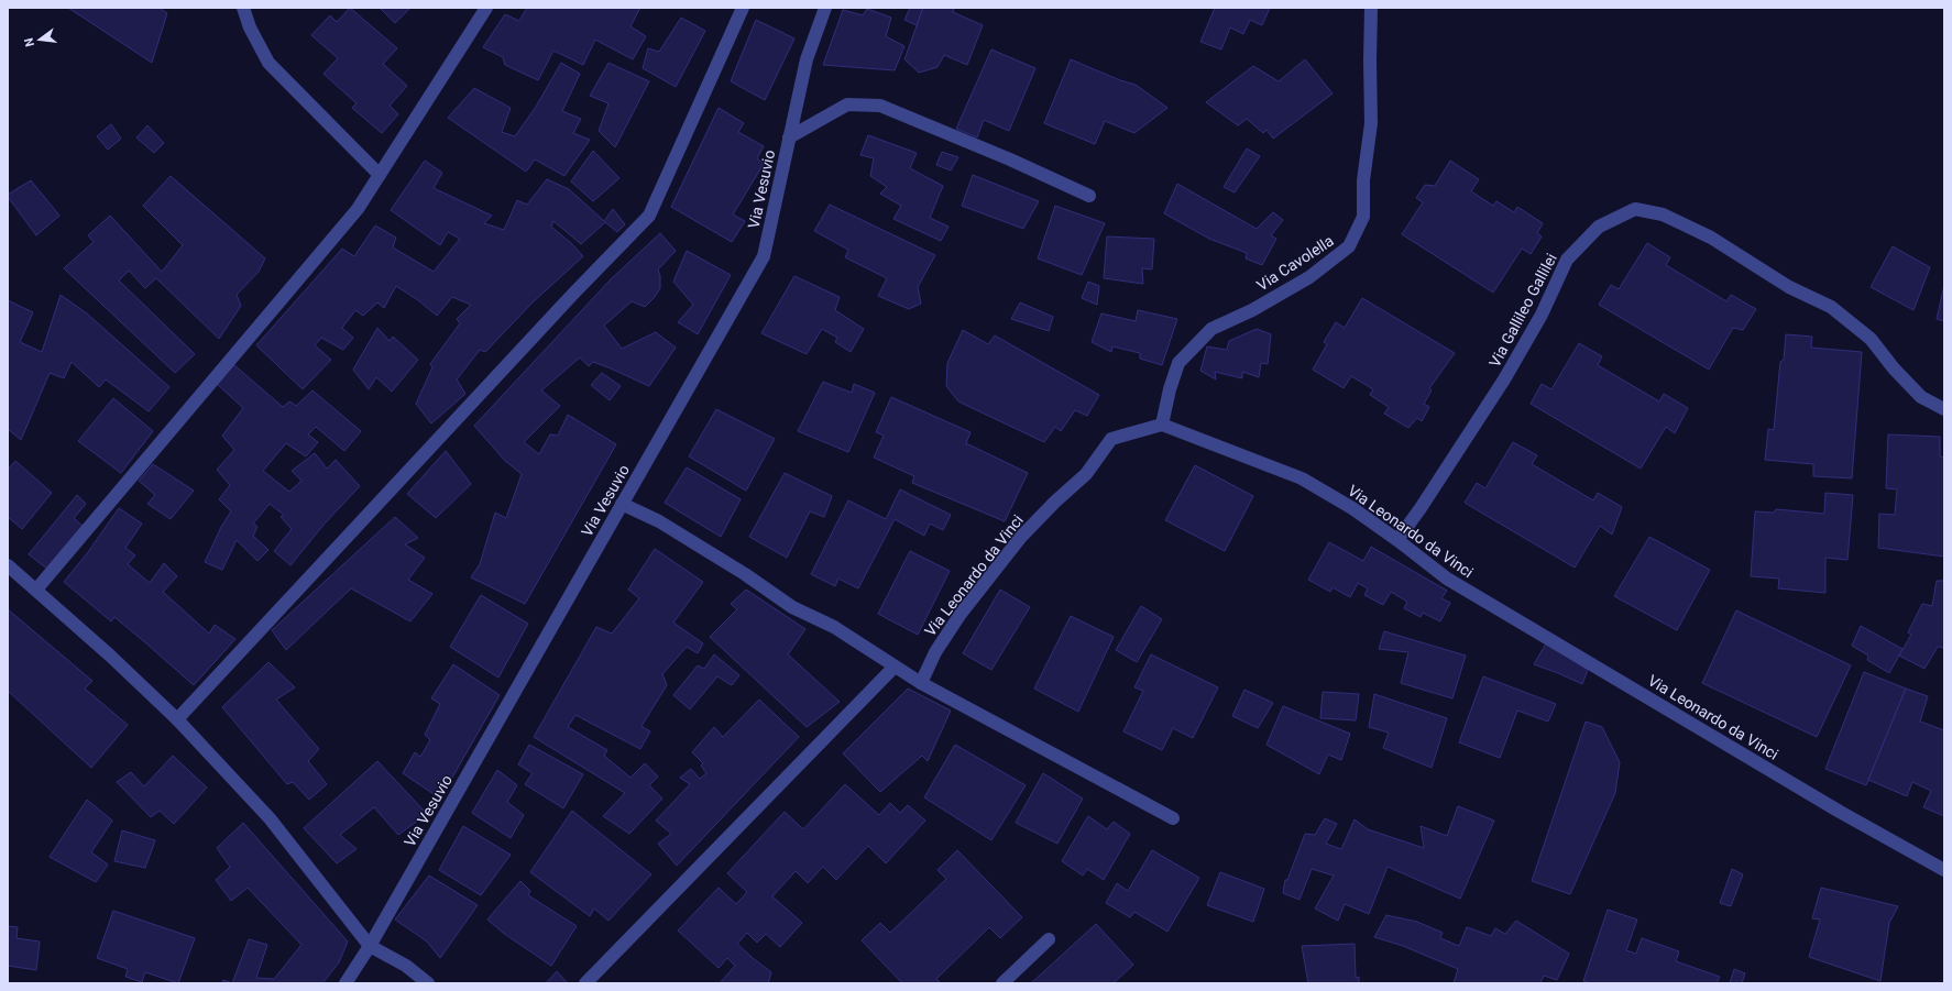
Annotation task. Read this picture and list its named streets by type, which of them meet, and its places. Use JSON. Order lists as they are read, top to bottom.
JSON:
{
  "streets": {
    "street": [
      "Via Vesuvio",
      "Via Cavolella",
      "Via Gallileo Gallilei",
      "Via Leonardo da Vinci"
    ]
  },
  "crossings": [
    ["Via Cavolella", "Via Leonardo da Vinci"],
    ["Via Gallileo Gallilei", "Via Leonardo da Vinci"]
  ],
  "north": "left"
}
